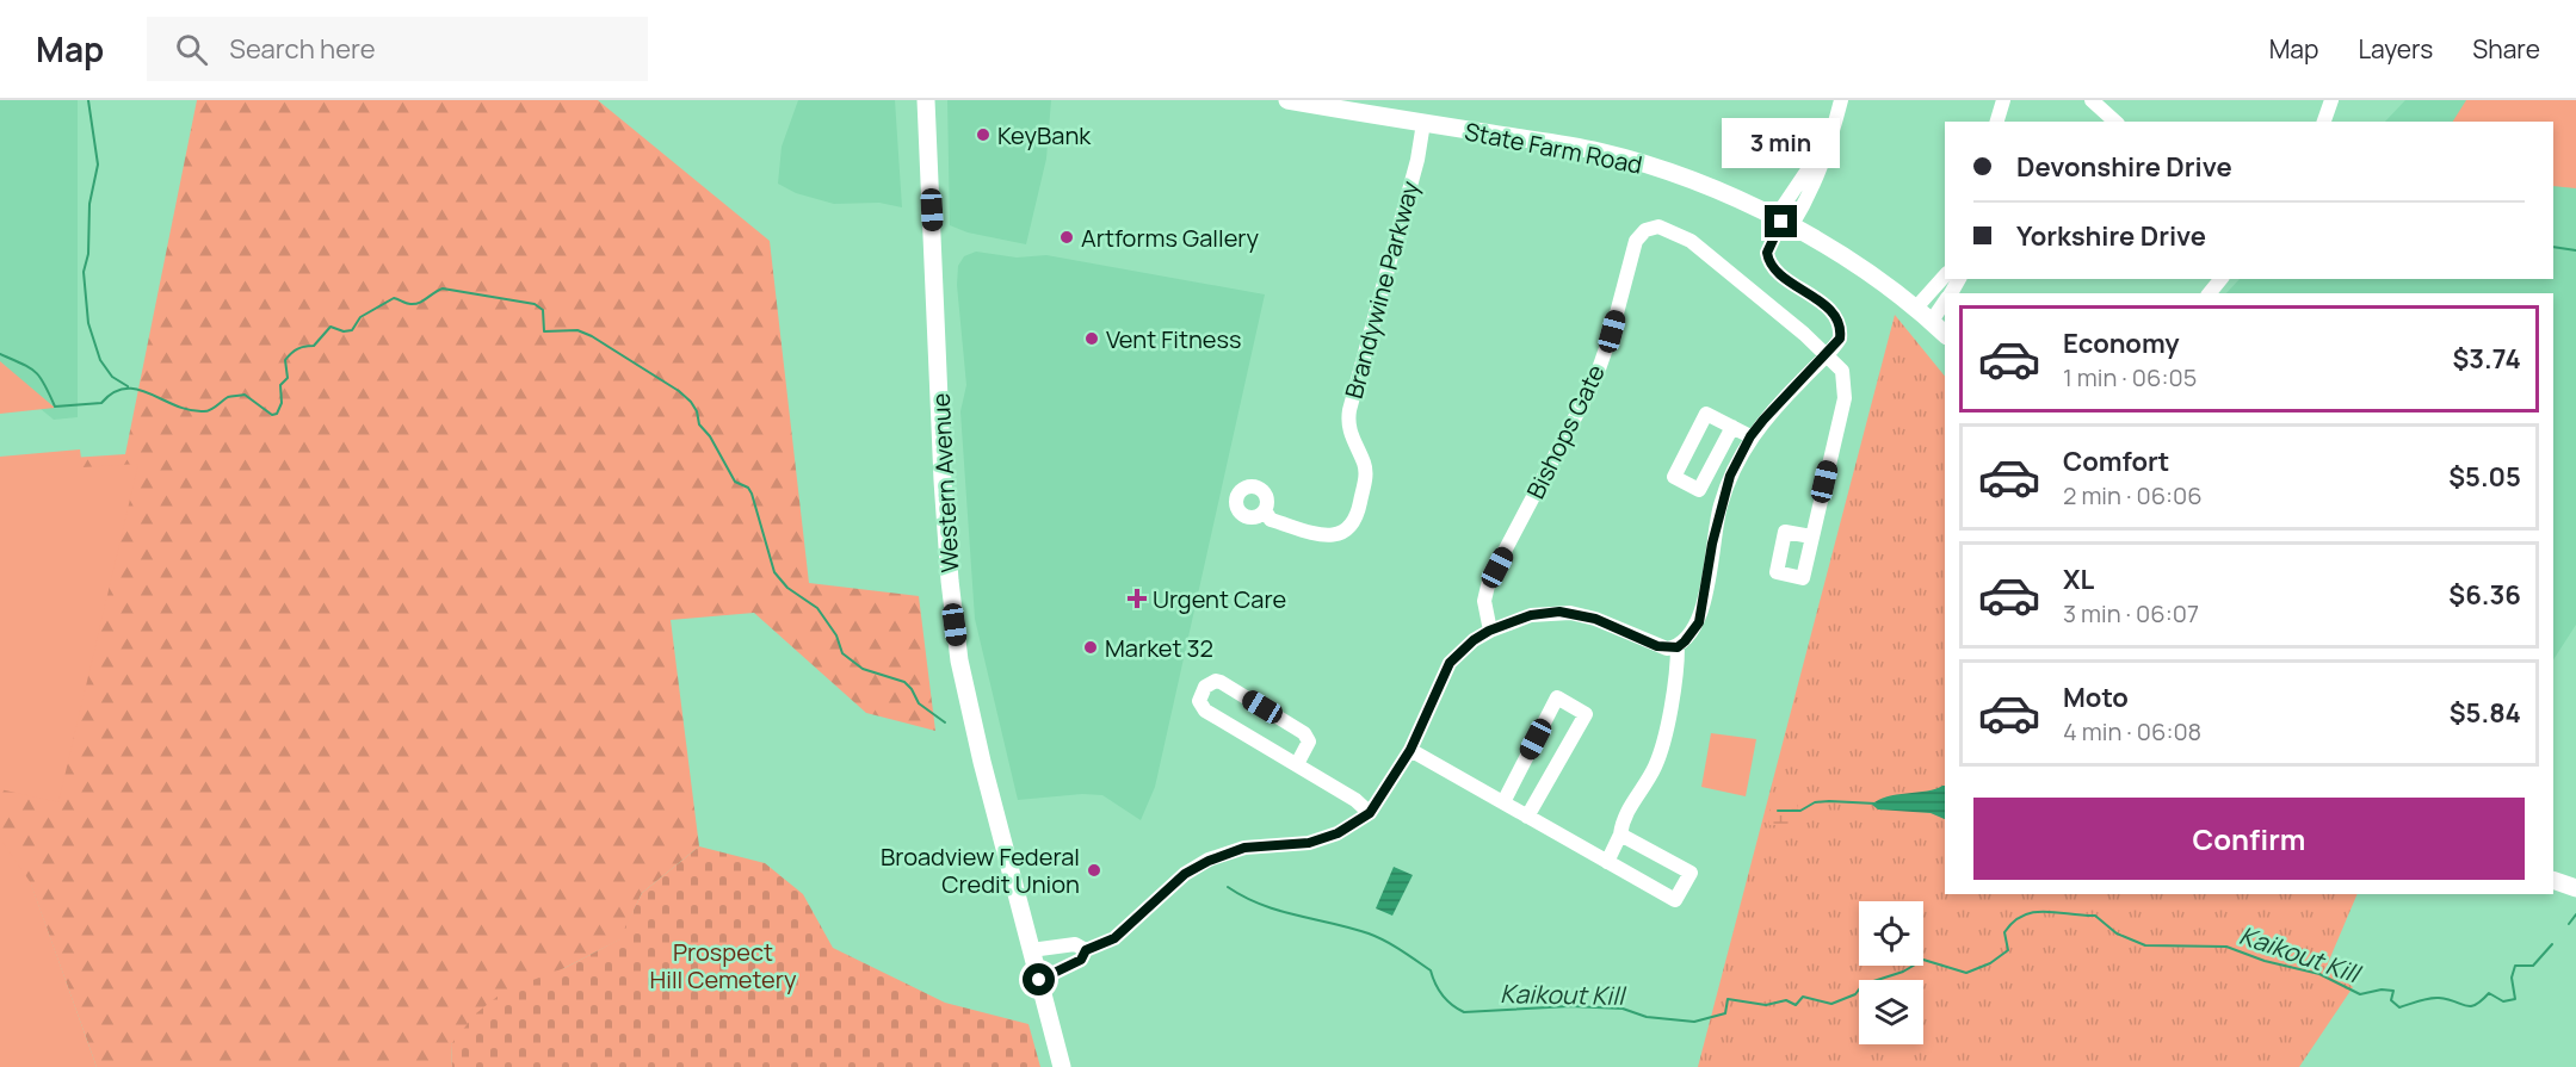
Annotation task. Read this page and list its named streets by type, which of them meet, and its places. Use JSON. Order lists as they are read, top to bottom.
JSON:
{
  "streets": {
    "main road": ["State Farm Road", "Western Avenue"],
    "street": ["Brandywine Parkway", "Bishops Gate"]
  },
  "crossings": [
    ["State Farm Road", "Brandywine Parkway"]
  ],
  "water": ["Kaikout Kill"],
  "parks": ["Prospect Hill Cemetery"],
  "places": {
    "other": [
      "KeyBank",
      "Artforms Gallery",
      "Vent Fitness",
      "Market 32",
      "Broadview Federal Credit Union"
    ],
    "health": ["Urgent Care"]
  },
  "page": {
    "header": "Map",
    "search": "Search here",
    "nav": ["Map", "Layers", "Share"],
    "bubble": "3 min",
    "banner": ["Devonshire Drive", "Yorkshire Drive"],
    "list": [
      {
        "name": "Economy",
        "note": "1 min · 06:05",
        "value": "$3.74"
      },
      {
        "name": "Comfort",
        "note": "2 min · 06:06",
        "value": "$5.05"
      },
      {
        "name": "XL",
        "note": "3 min · 06:07",
        "value": "$6.36"
      },
      {
        "name": "Moto",
        "note": "4 min · 06:08",
        "value": "$5.84"
      }
    ],
    "buttons": "Confirm"
  }
}
